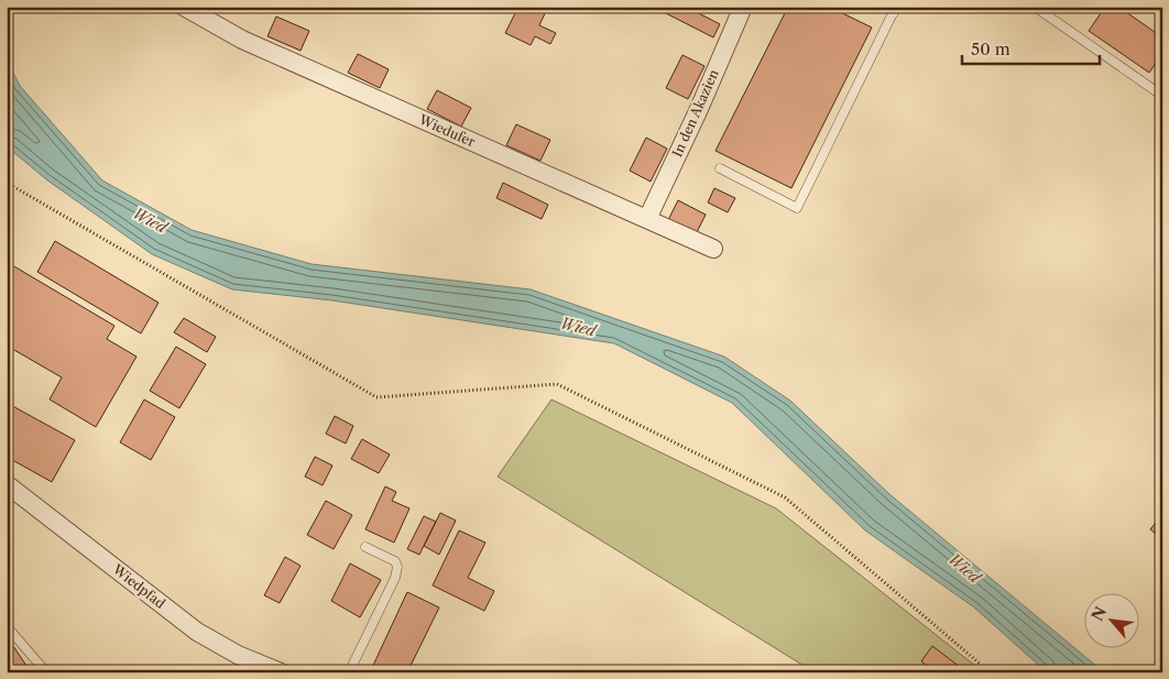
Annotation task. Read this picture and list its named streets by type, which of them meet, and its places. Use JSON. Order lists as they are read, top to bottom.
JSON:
{
  "streets": {
    "street": ["In den Akazien", "Wiedufer", "Wiedpfad"]
  },
  "crossings": [
    ["In den Akazien", "Wiedufer"]
  ],
  "water": ["Wied"],
  "scale_bar": "50 m",
  "north": "top left"
}
